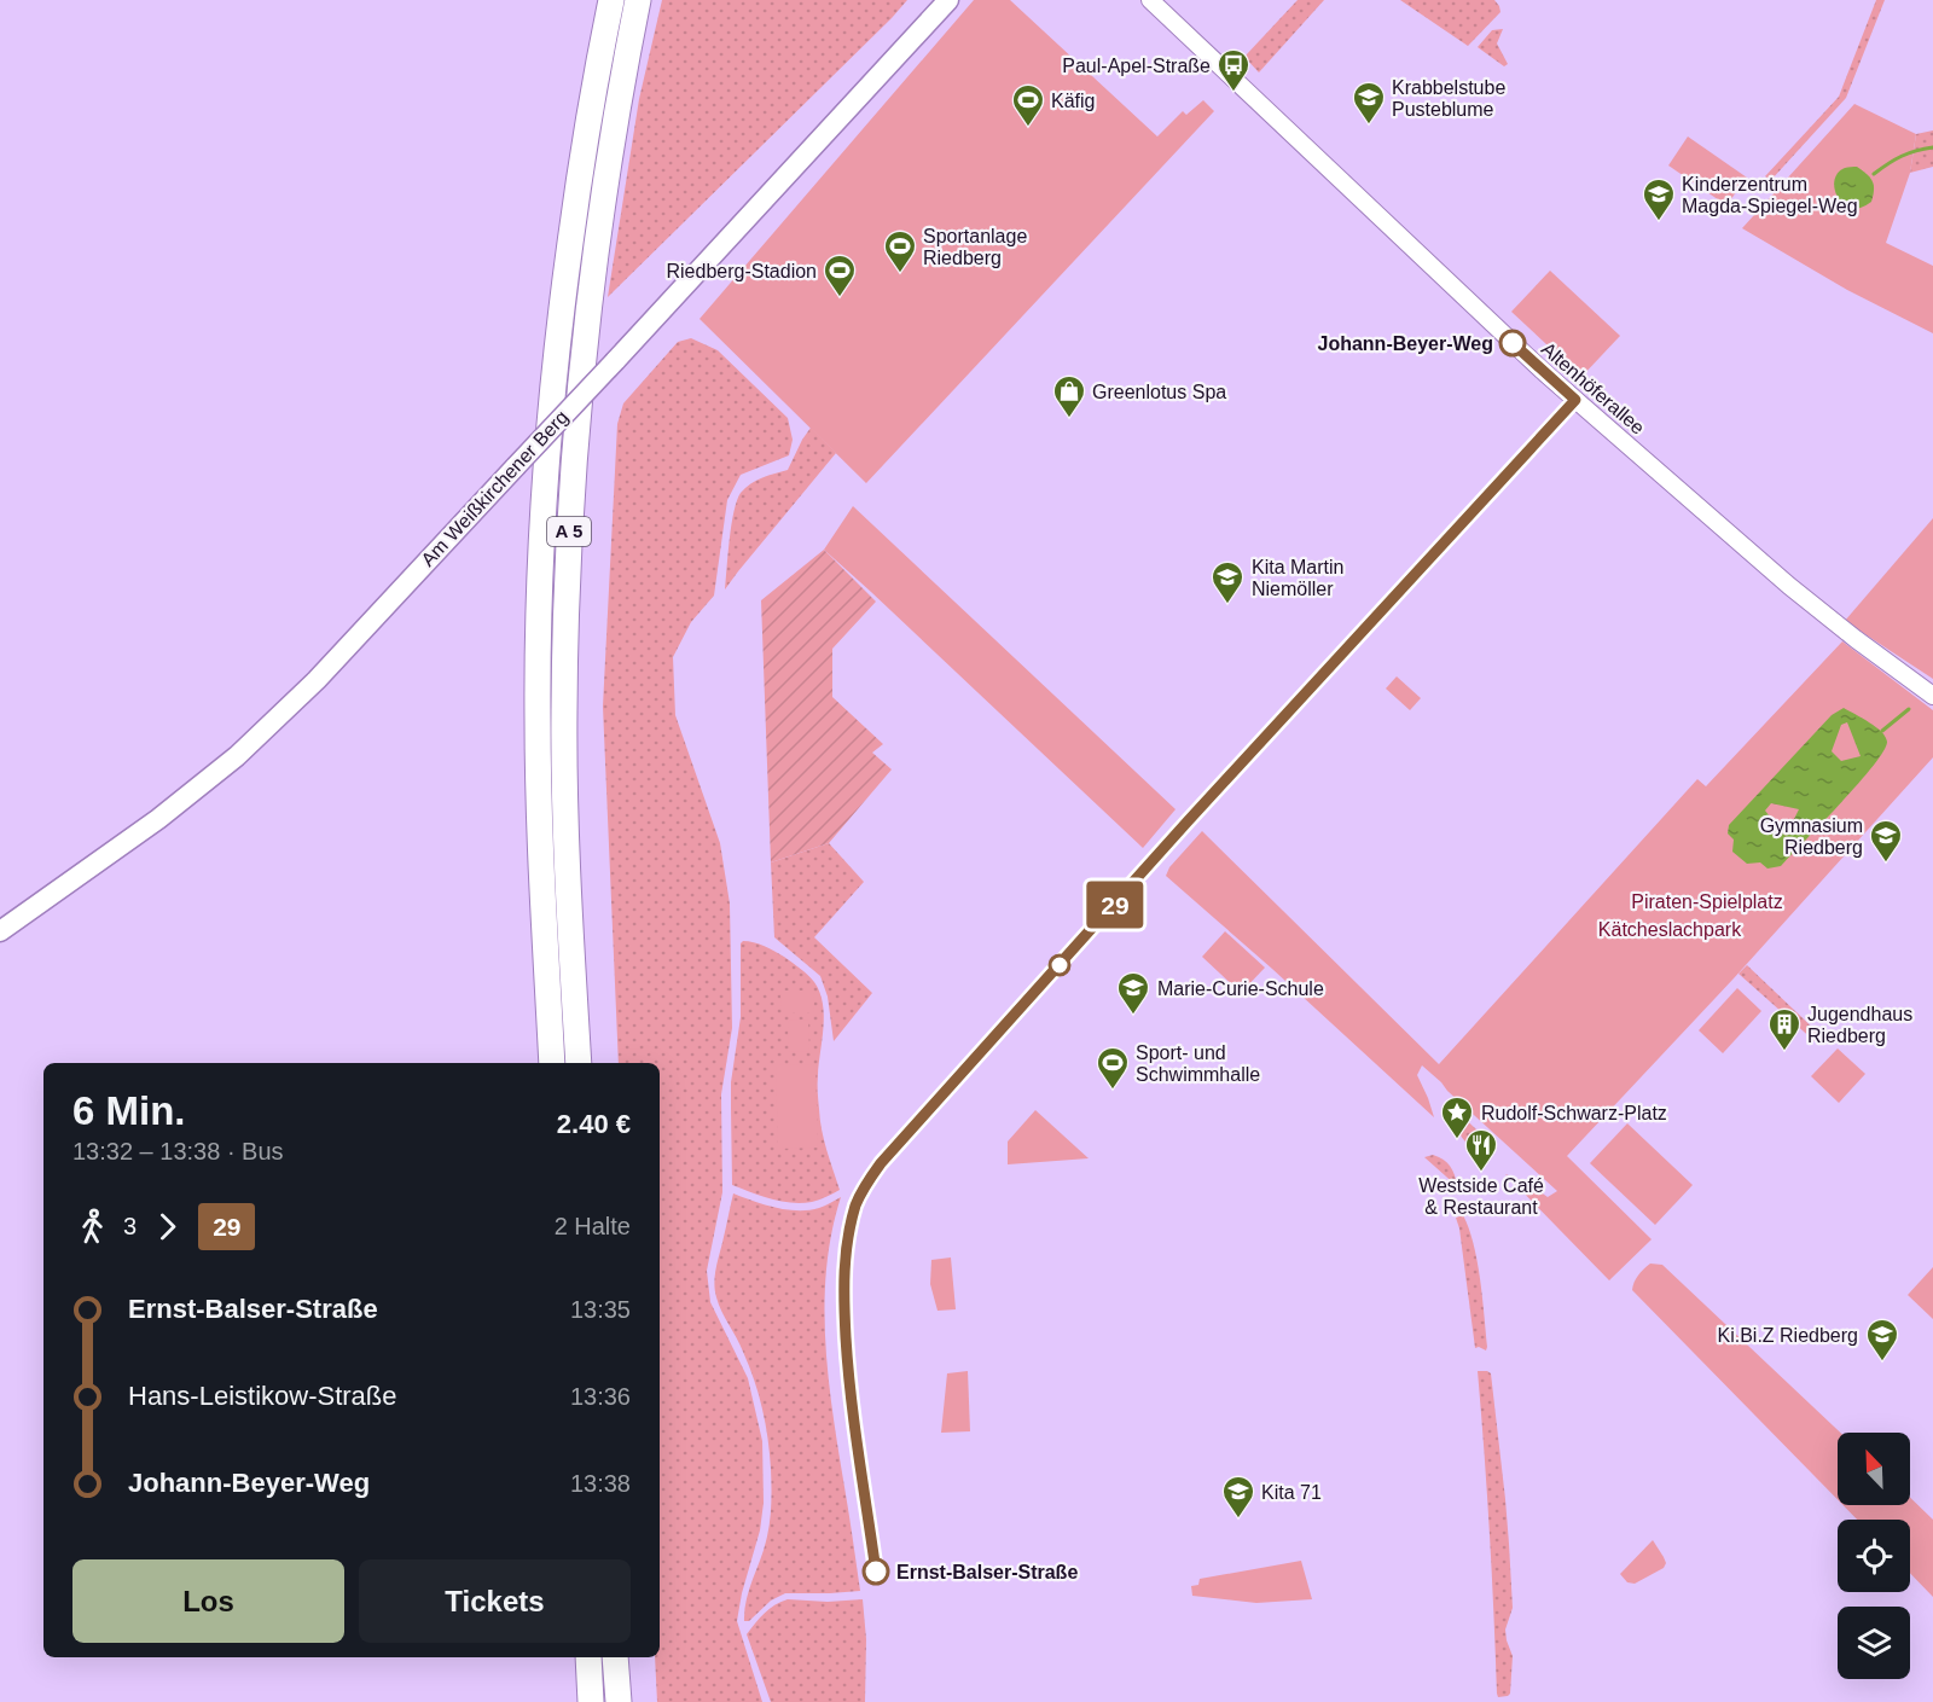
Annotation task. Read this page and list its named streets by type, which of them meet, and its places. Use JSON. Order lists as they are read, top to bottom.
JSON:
{
  "streets": {
    "highway": ["A 5"],
    "main road": ["Am Weißkirchener Berg"],
    "street": ["Altenhöferallee"]
  },
  "parks": ["Piraten-Spielplatz", "Kätcheslachpark"],
  "places": {
    "bus stop": ["Paul-Apel-Straße"],
    "school or university": [
      "Krabbelstube Pusteblume",
      "Kinderzentrum Magda-Spiegel-Weg",
      "Kita Martin Niemöller",
      "Gymnasium Riedberg",
      "Marie-Curie-Schule",
      "Ki.Bi.Z Riedberg",
      "Kita 71"
    ],
    "sports": [
      "Käfig",
      "Sportanlage Riedberg",
      "Riedberg-Stadion",
      "Sport- und Schwimmhalle"
    ],
    "other": ["Johann-Beyer-Weg", "Ernst-Balser-Straße"],
    "shop": ["Greenlotus Spa"],
    "building": ["Jugendhaus Riedberg"],
    "place": ["Rudolf-Schwarz-Platz"],
    "restaurant": ["Westside Café & Restaurant"]
  },
  "lines": ["bus line 29"],
  "north": "top left",
  "page": {
    "on_map": "29",
    "heading": ["6 Min.", "13:32 – 13:38 · Bus", "2.40 €"],
    "legs": ["3", "29", "2 Halte"],
    "list": [
      {
        "name": "Ernst-Balser-Straße",
        "value": "13:35"
      },
      {
        "name": "Hans-Leistikow-Straße",
        "value": "13:36"
      },
      {
        "name": "Johann-Beyer-Weg",
        "value": "13:38"
      }
    ],
    "buttons": ["Los", "Tickets"]
  }
}
